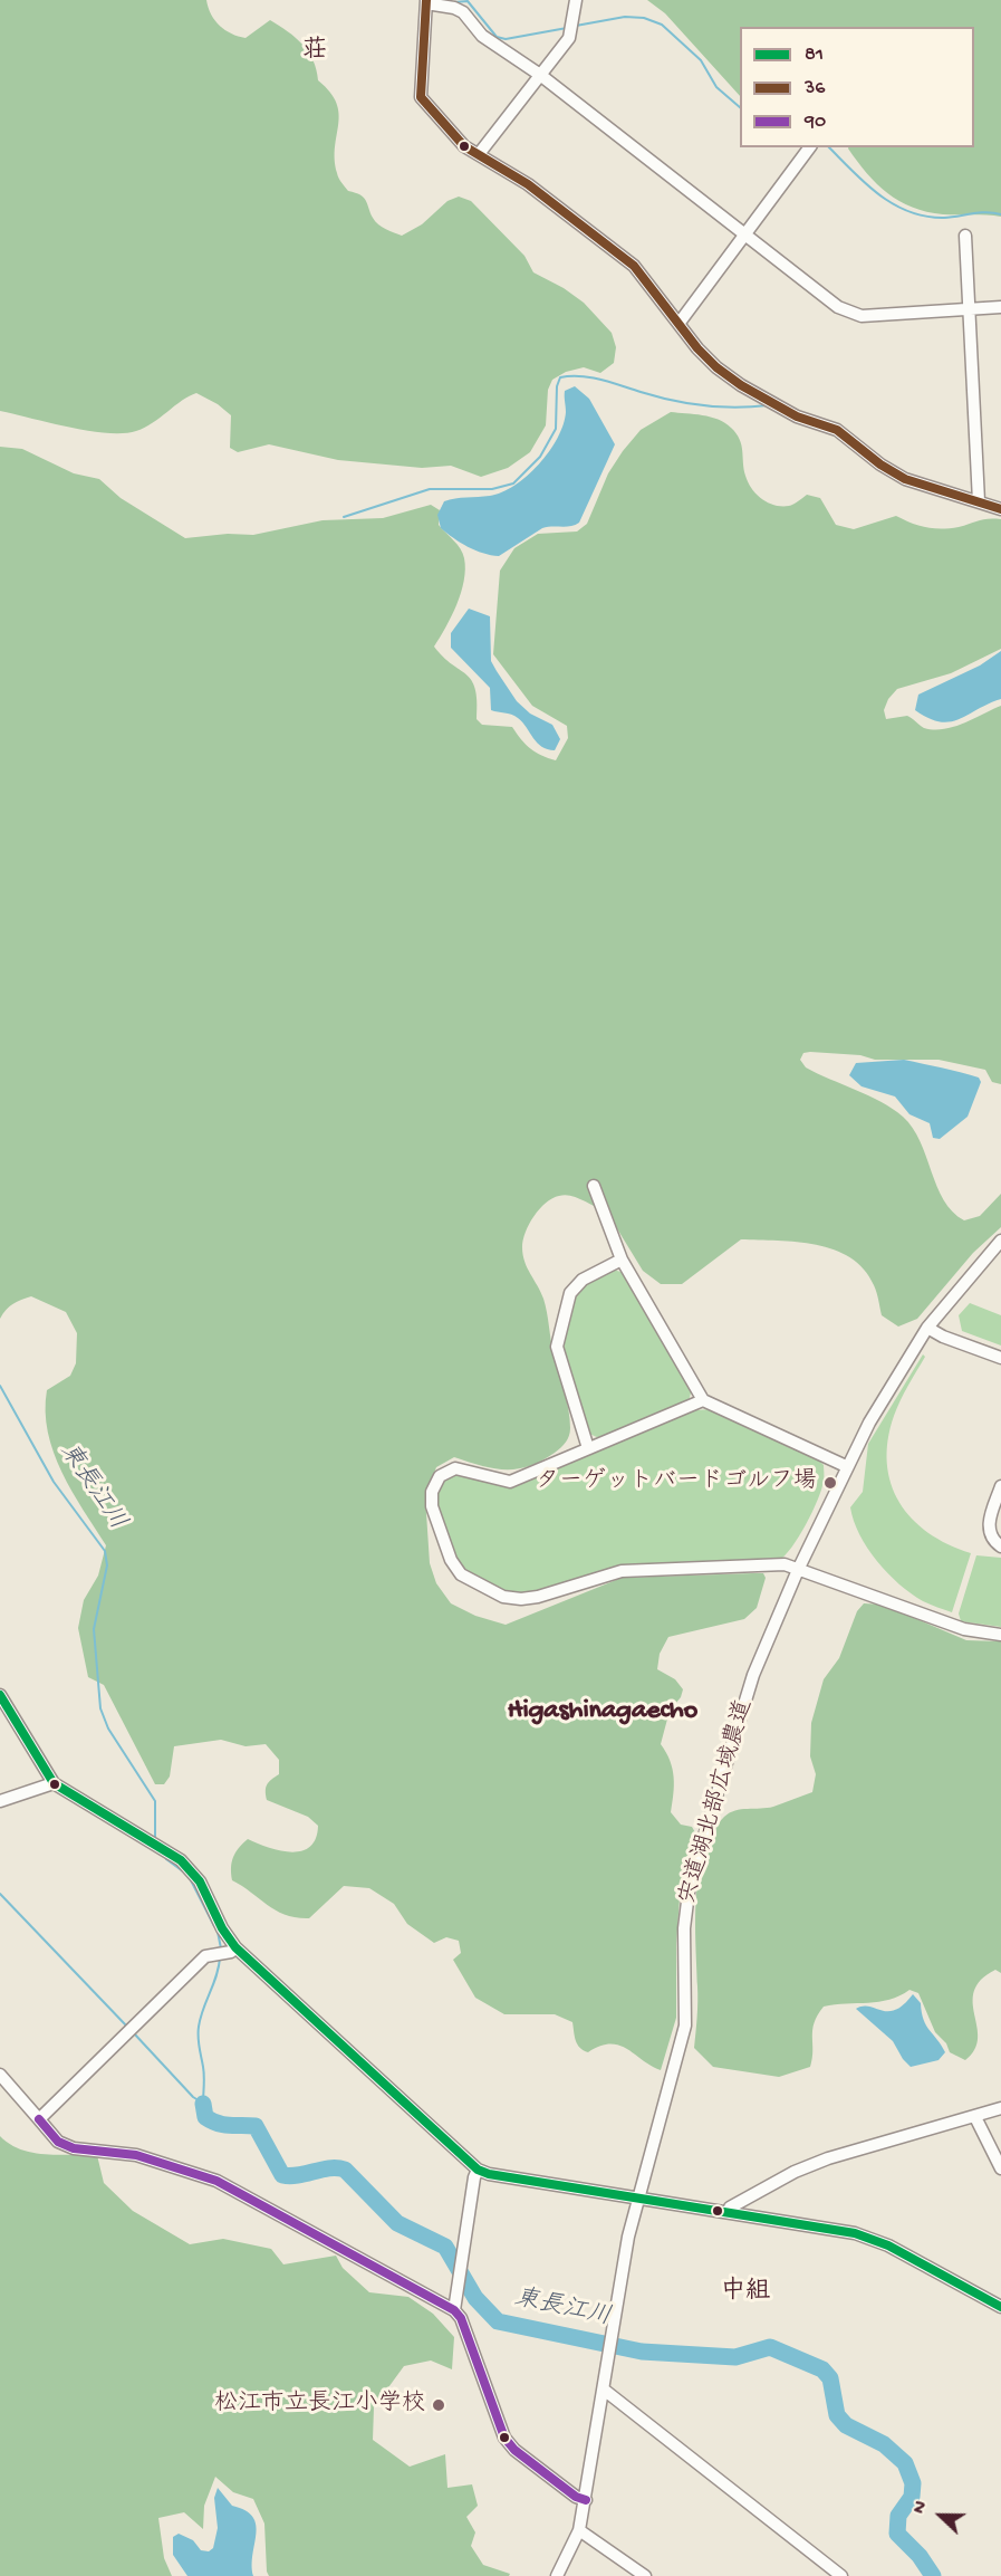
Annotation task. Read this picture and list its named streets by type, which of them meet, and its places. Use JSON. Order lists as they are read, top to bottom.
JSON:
{
  "streets": {
    "street": ["宍道湖北部広域農道"]
  },
  "districts": ["荘", "Higashinagaecho", "中組"],
  "water": ["東長江川"],
  "places": ["ターゲットバードゴルフ場", "松江市立長江小学校"],
  "lines": ["transit line 36", "transit line 81", "transit line 90"],
  "legend": ["81", "36", "90"],
  "north": "left"
}
